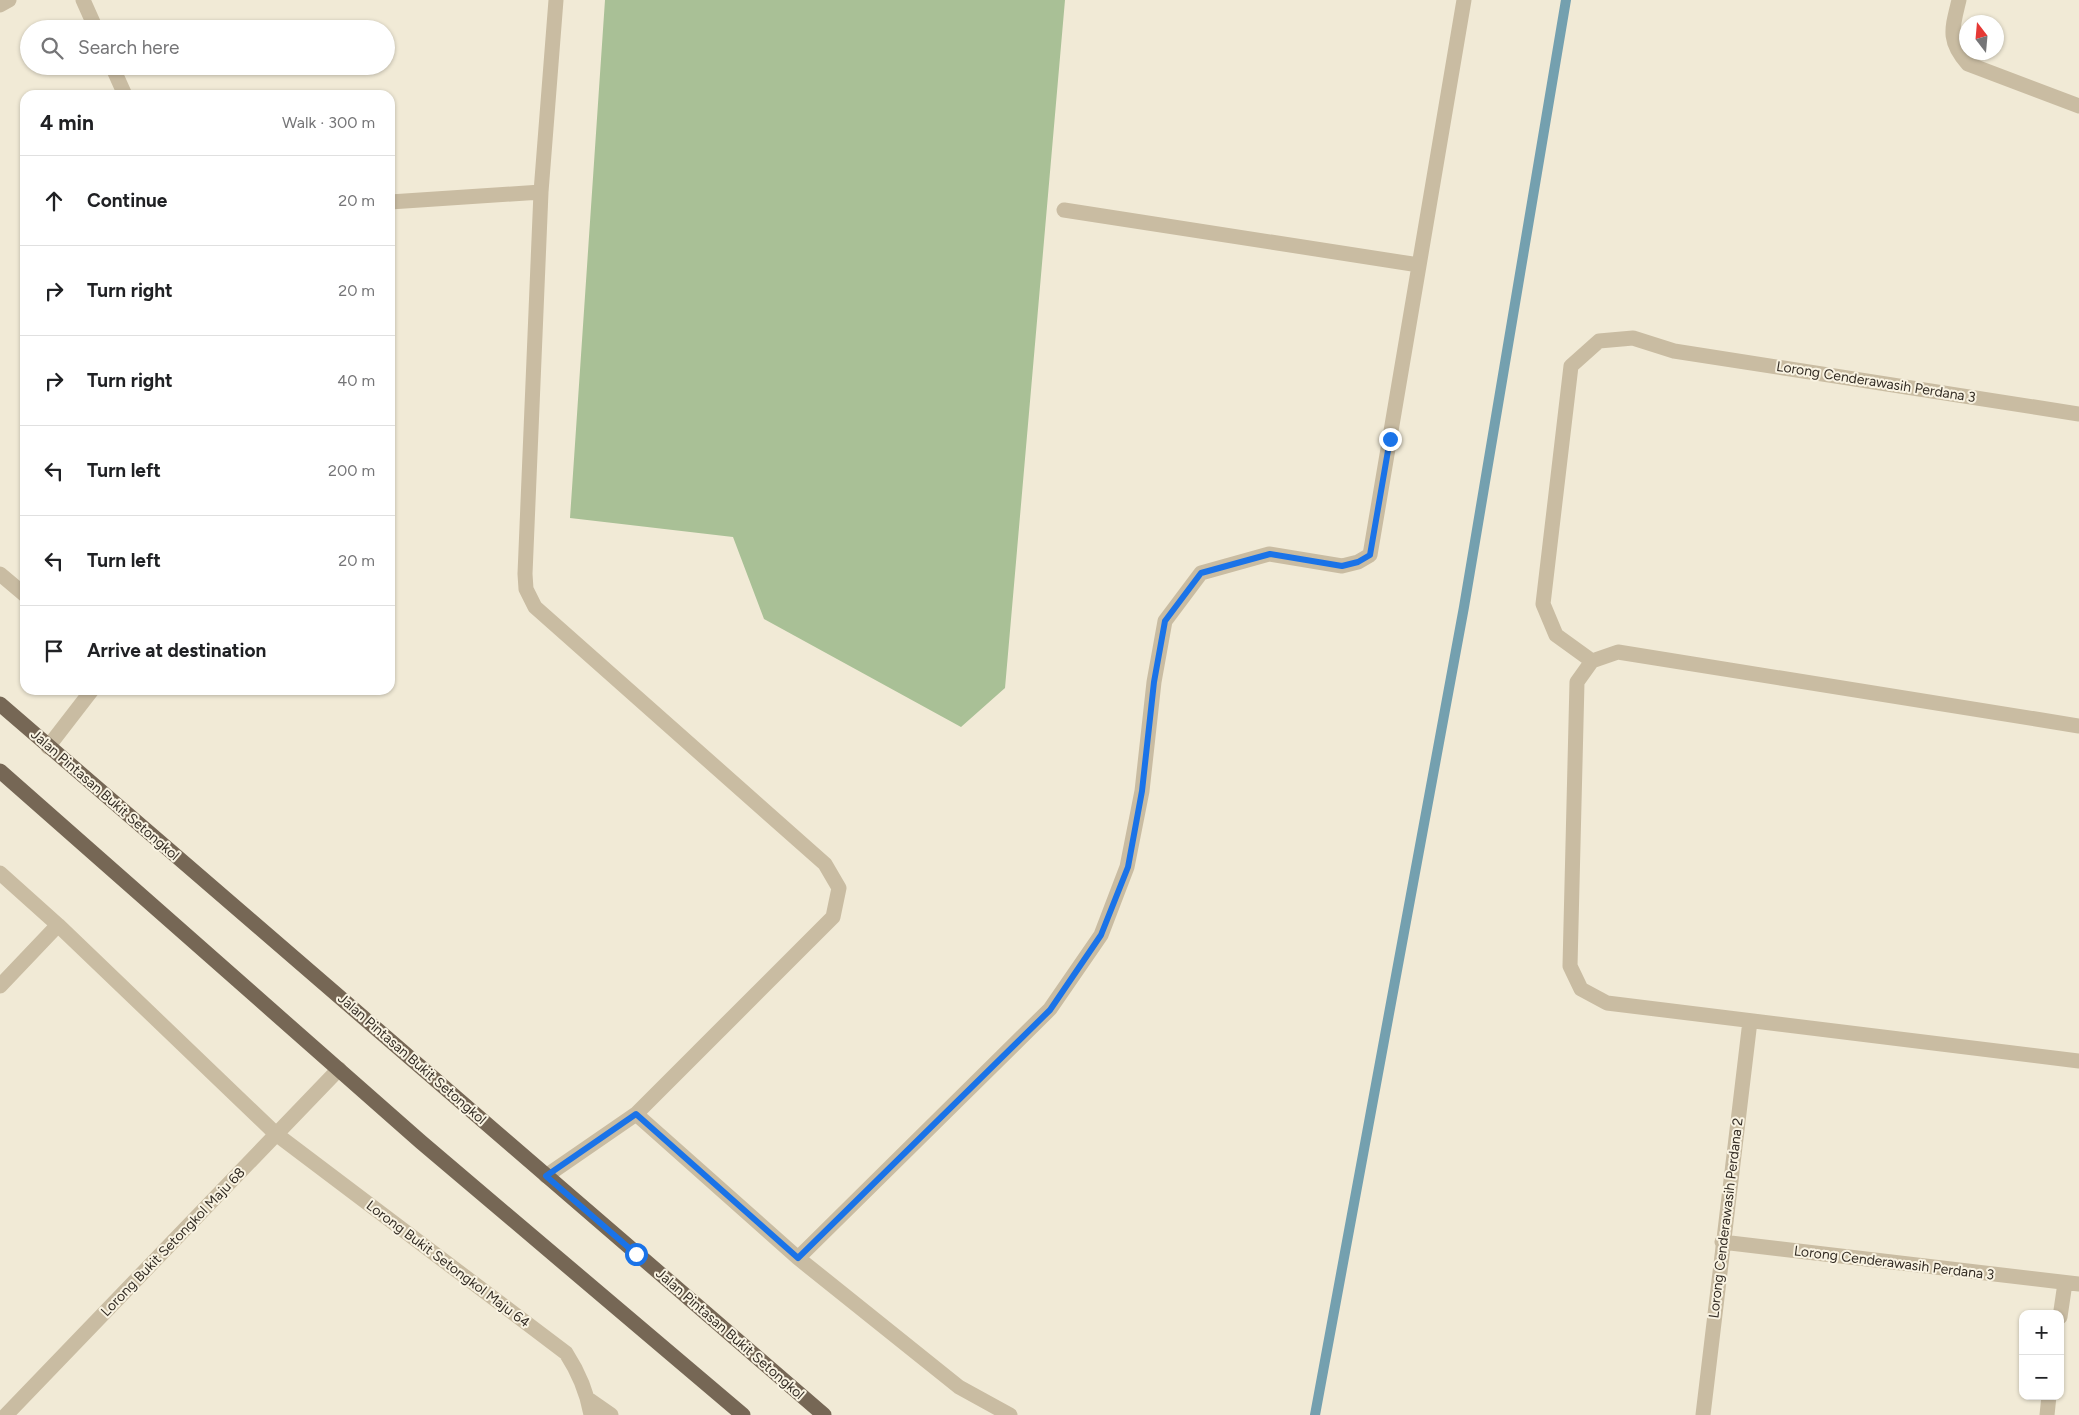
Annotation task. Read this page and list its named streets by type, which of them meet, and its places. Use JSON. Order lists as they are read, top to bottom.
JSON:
{
  "streets": {
    "main road": ["Jalan Pintasan Bukit Setongkol"],
    "street": [
      "Lorong Cenderawasih Perdana 3",
      "Lorong Cenderawasih Perdana 2",
      "Lorong Bukit Setongkol Maju 68",
      "Lorong Bukit Setongkol Maju 64"
    ]
  },
  "crossings": [
    ["Lorong Cenderawasih Perdana 3", "Lorong Cenderawasih Perdana 2"],
    ["Lorong Bukit Setongkol Maju 68", "Lorong Bukit Setongkol Maju 64"]
  ],
  "north": "top",
  "page": {
    "search": "Search here",
    "heading": ["4 min", "Walk · 300 m"],
    "list": [
      ["Continue", "20 m"],
      ["Turn right", "20 m"],
      ["Turn right", "40 m"],
      ["Turn left", "200 m"],
      ["Turn left", "20 m"],
      "Arrive at destination"
    ],
    "map_buttons": ["+", "−"]
  }
}
